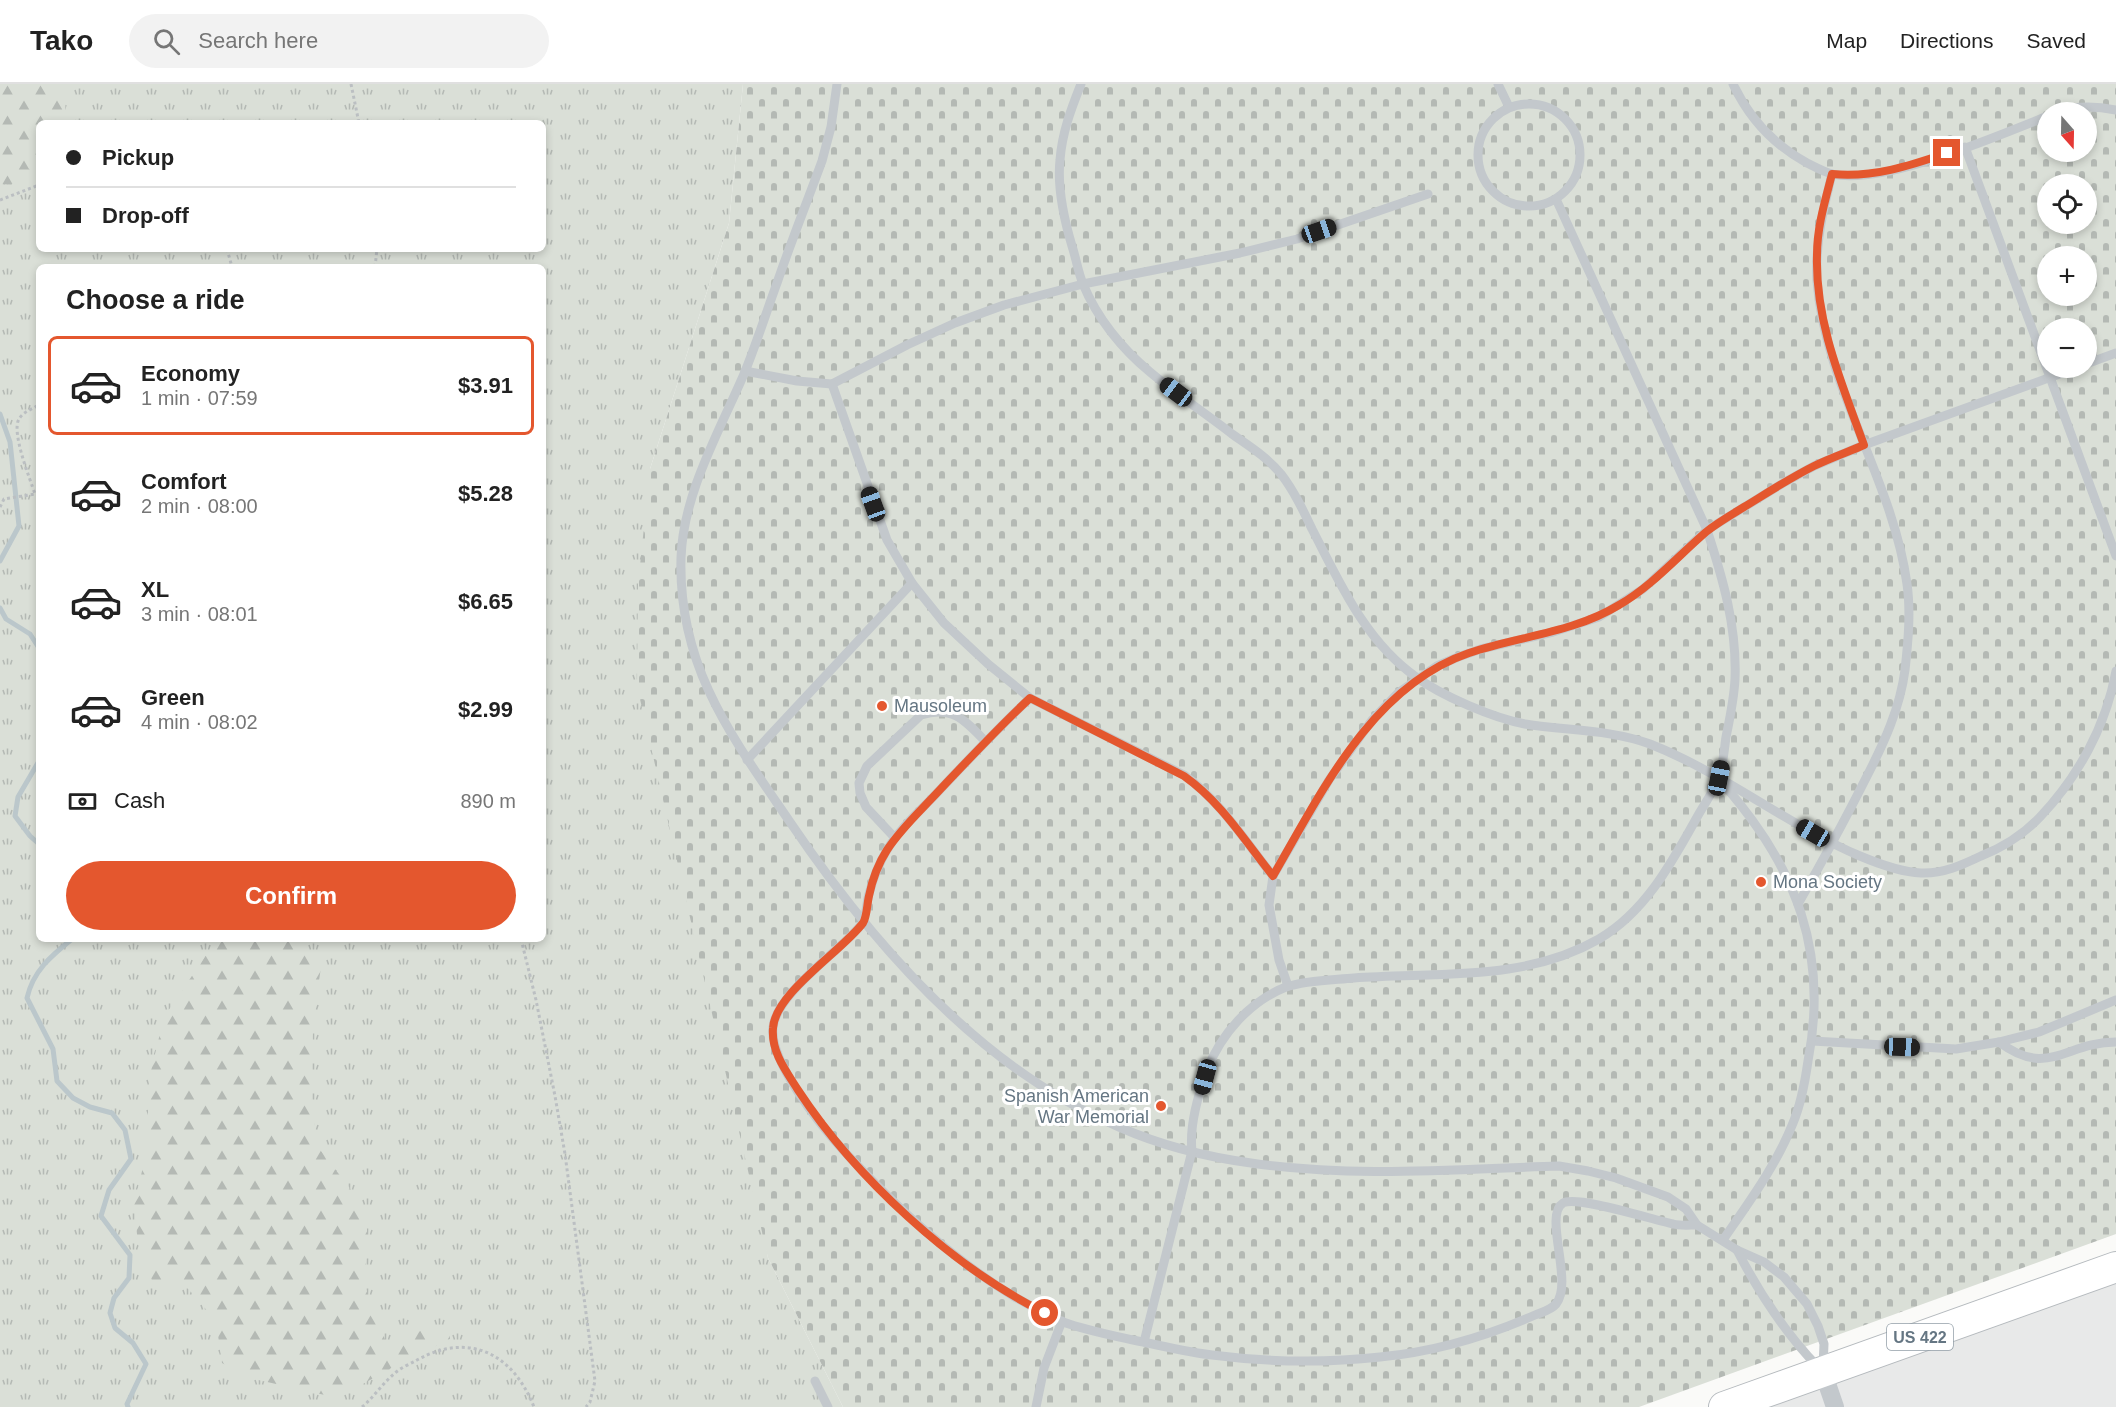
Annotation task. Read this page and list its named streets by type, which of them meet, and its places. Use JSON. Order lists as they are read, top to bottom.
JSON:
{
  "streets": {
    "main road": ["US 422"]
  },
  "places": ["Mausoleum", "Mona Society", "Spanish American War Memorial"],
  "north": "bottom",
  "page": {
    "header": "Tako",
    "search": "Search here",
    "nav": ["Map", "Directions", "Saved"],
    "map_buttons": ["+", "−"],
    "banner": ["Pickup", "Drop-off"],
    "heading": "Choose a ride",
    "list": [
      {
        "name": "Economy",
        "note": "1 min · 07:59",
        "value": "$3.91"
      },
      {
        "name": "Comfort",
        "note": "2 min · 08:00",
        "value": "$5.28"
      },
      {
        "name": "XL",
        "note": "3 min · 08:01",
        "value": "$6.65"
      },
      {
        "name": "Green",
        "note": "4 min · 08:02",
        "value": "$2.99"
      }
    ],
    "pay": ["Cash", "890 m"],
    "buttons": "Confirm"
  }
}
